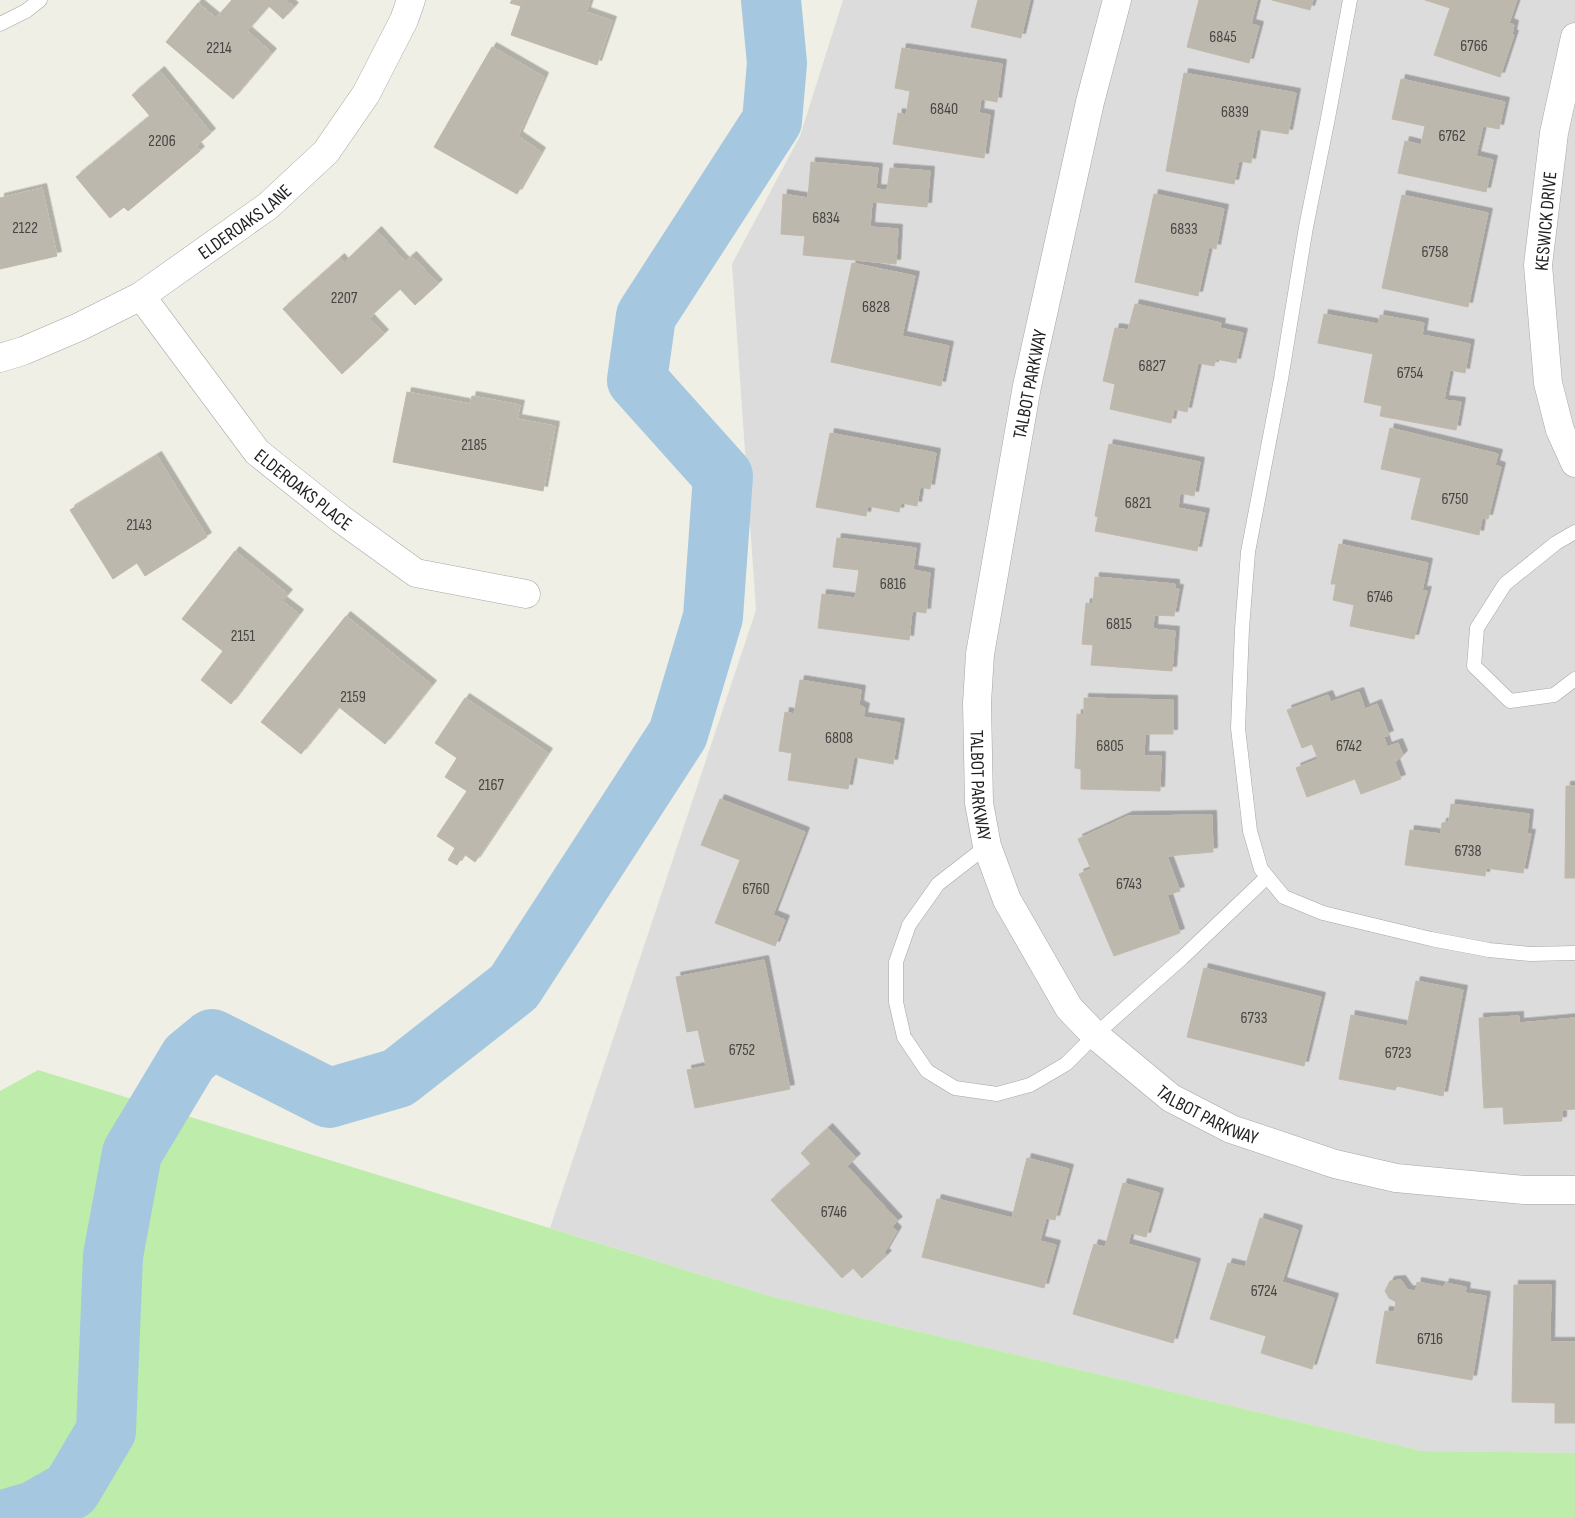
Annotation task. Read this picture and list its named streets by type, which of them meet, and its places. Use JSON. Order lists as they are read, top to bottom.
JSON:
{
  "streets": {
    "street": [
      "ELDEROAKS LANE",
      "KESWICK DRIVE",
      "TALBOT PARKWAY",
      "ELDEROAKS PLACE"
    ]
  },
  "crossings": [
    ["ELDEROAKS LANE", "ELDEROAKS PLACE"]
  ],
  "house_numbers": [
    "6845",
    "6766",
    "2214",
    "6840",
    "6839",
    "6762",
    "2206",
    "6834",
    "2122",
    "6833",
    "6758",
    "2207",
    "6828",
    "6827",
    "6754",
    "2185",
    "6750",
    "6821",
    "2143",
    "6816",
    "6746",
    "6815",
    "2151",
    "2159",
    "6808",
    "6805",
    "6742",
    "2167",
    "6738",
    "6743",
    "6760",
    "6733",
    "6752",
    "6723",
    "6746",
    "6724",
    "6716"
  ]
}
